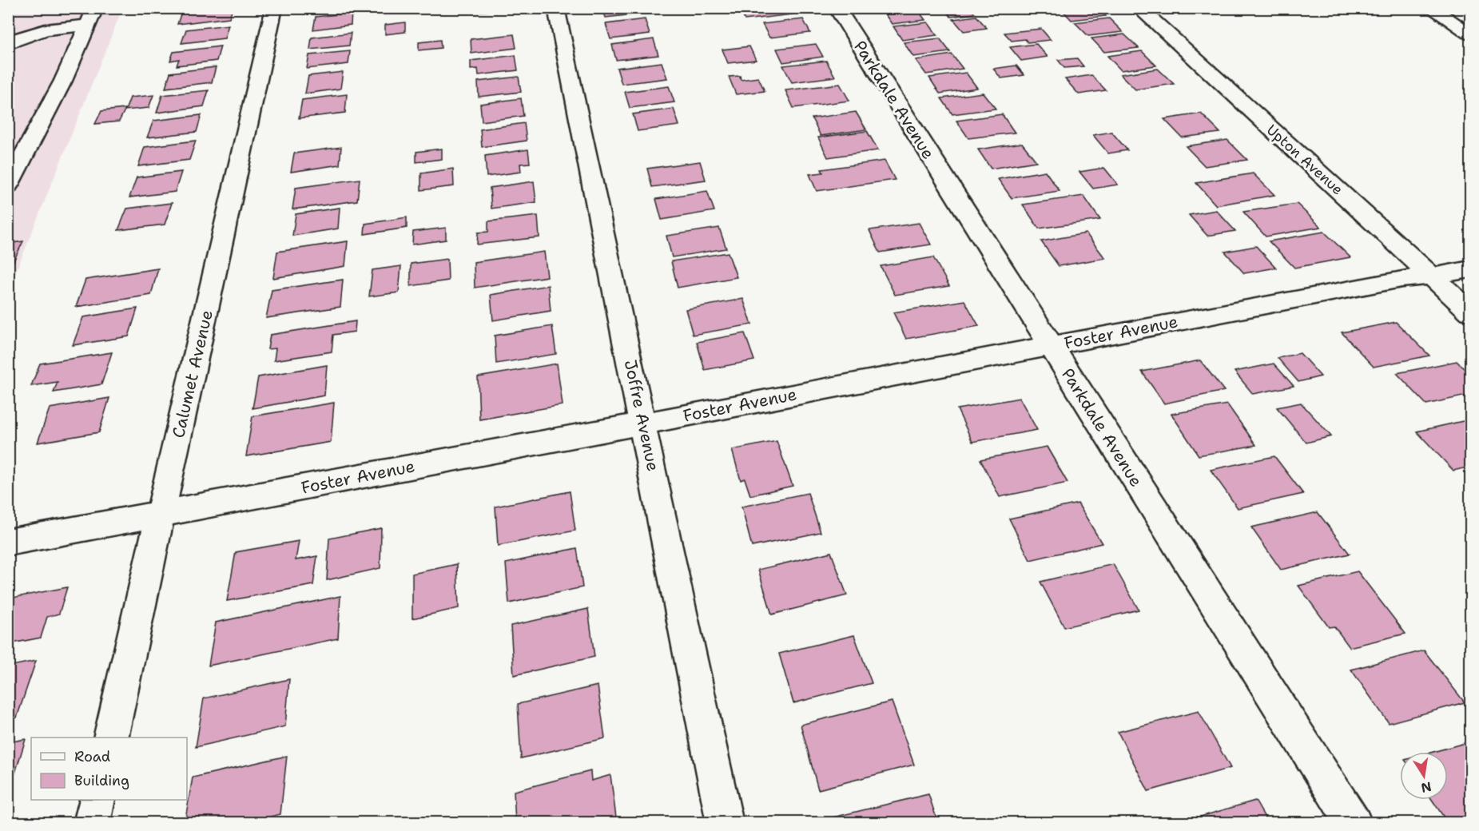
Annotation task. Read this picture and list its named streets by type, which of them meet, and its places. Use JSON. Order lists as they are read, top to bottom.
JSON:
{
  "streets": {
    "street": [
      "Parkdale Avenue",
      "Upton Avenue",
      "Foster Avenue",
      "Calumet Avenue",
      "Joffre Avenue"
    ]
  },
  "crossings": [
    ["Parkdale Avenue", "Foster Avenue"],
    ["Upton Avenue", "Foster Avenue"],
    ["Foster Avenue", "Calumet Avenue"],
    ["Foster Avenue", "Joffre Avenue"]
  ],
  "legend": ["Road", "Building"],
  "north": "bottom"
}
